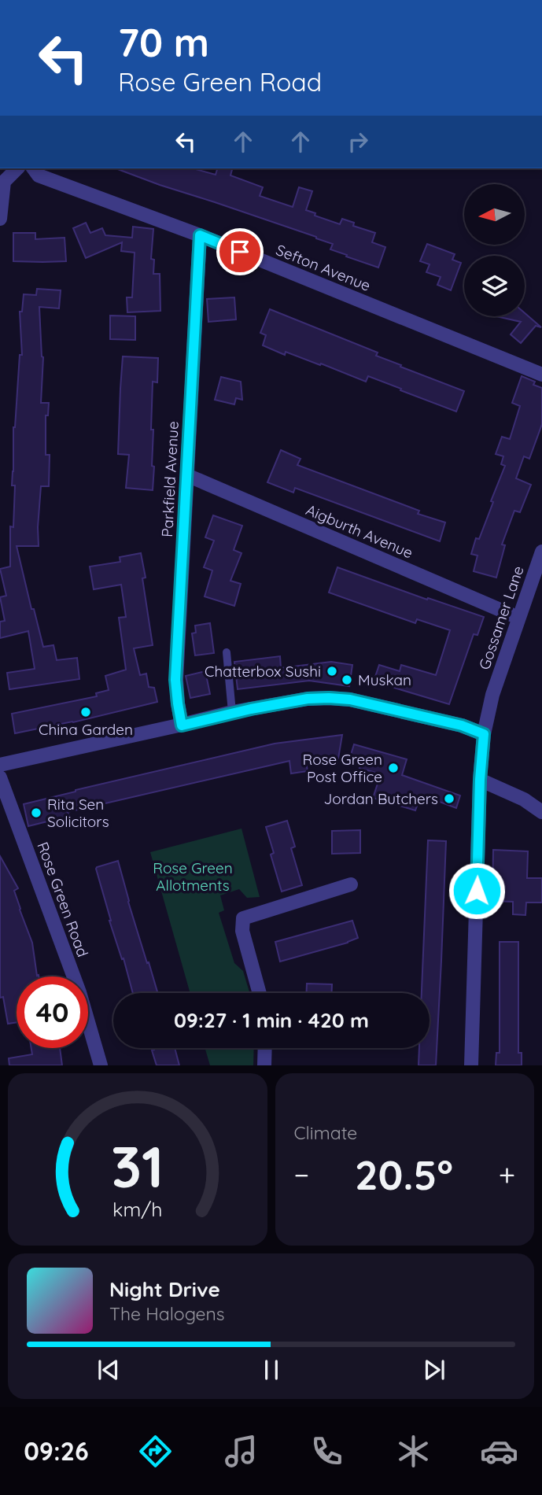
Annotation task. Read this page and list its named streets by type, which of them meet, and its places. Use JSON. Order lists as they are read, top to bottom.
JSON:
{
  "streets": {
    "street": [
      "Sefton Avenue",
      "Parkfield Avenue",
      "Aigburth Avenue",
      "Gossamer Lane",
      "Rose Green Road"
    ]
  },
  "crossings": [
    ["Sefton Avenue", "Parkfield Avenue"],
    ["Parkfield Avenue", "Aigburth Avenue"],
    ["Aigburth Avenue", "Gossamer Lane"]
  ],
  "parks": ["Rose Green Allotments"],
  "places": [
    "Chatterbox Sushi",
    "Muskan",
    "China Garden",
    "Rose Green Post Office",
    "Jordan Butchers",
    "Rita Sen Solicitors"
  ],
  "north": "left",
  "page": {
    "turn": ["70 m", "Rose Green Road"],
    "limit": "40",
    "trip": "09:27 · 1 min · 420 m",
    "tile": "Climate",
    "heat": ["−", "20.5°", "+"],
    "song": ["Night Drive", "The Halogens"],
    "tabs": "09:26",
    "gauge": ["31", "km/h"]
  }
}
